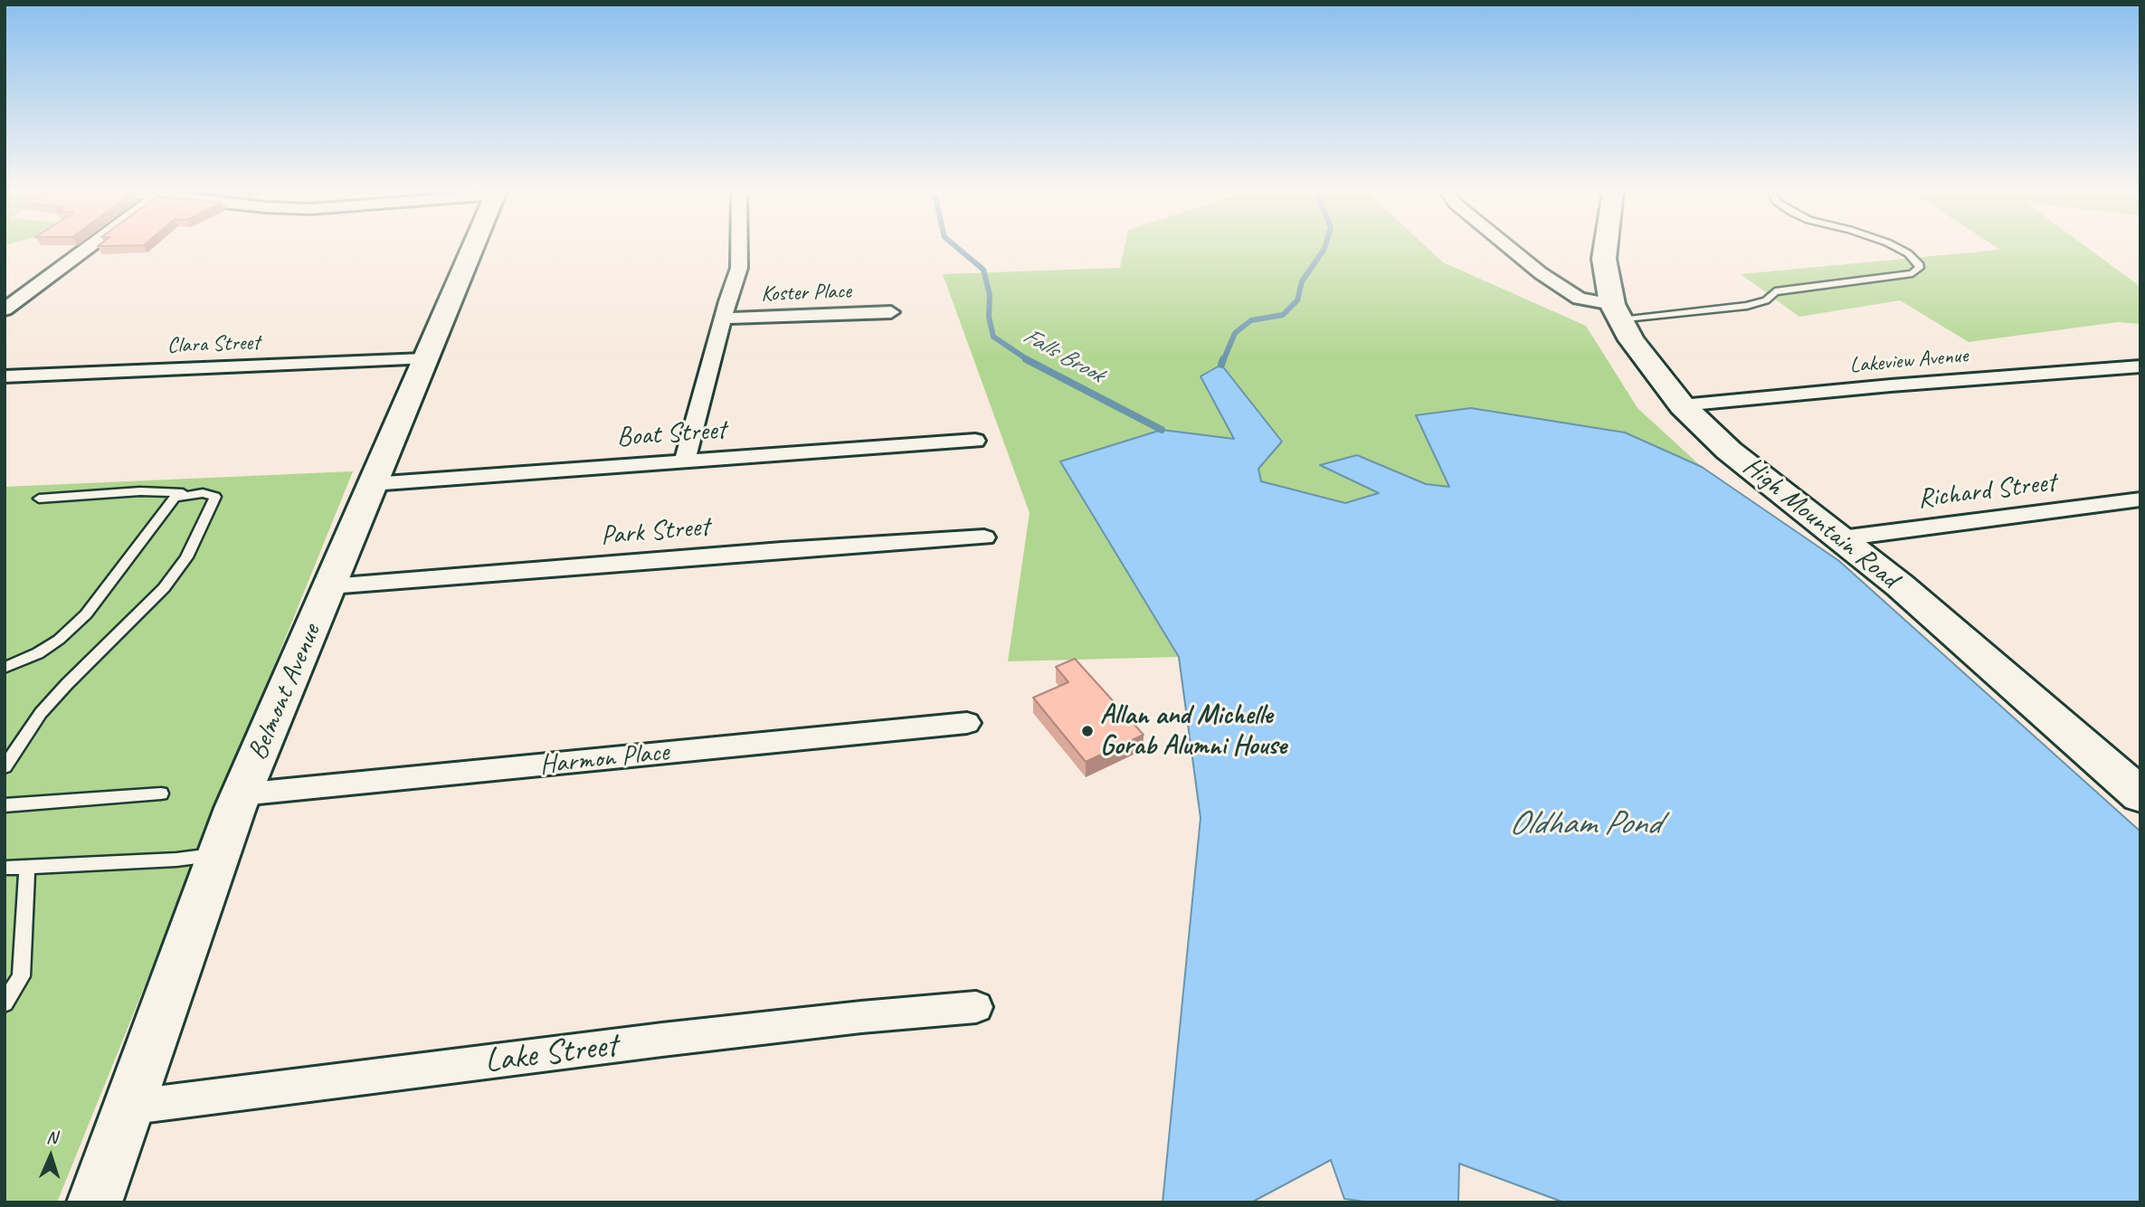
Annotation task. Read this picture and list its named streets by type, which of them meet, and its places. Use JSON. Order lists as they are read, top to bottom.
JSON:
{
  "streets": {
    "main road": ["High Mountain Road", "Belmont Avenue"],
    "street": [
      "Koster Place",
      "Clara Street",
      "Lakeview Avenue",
      "Boat Street",
      "Richard Street",
      "Park Street",
      "Harmon Place",
      "Lake Street"
    ]
  },
  "crossings": [
    ["Clara Street", "Belmont Avenue"],
    ["Lakeview Avenue", "High Mountain Road"],
    ["Boat Street", "Belmont Avenue"],
    ["Richard Street", "High Mountain Road"],
    ["Park Street", "Belmont Avenue"],
    ["Belmont Avenue", "Harmon Place"],
    ["Belmont Avenue", "Lake Street"]
  ],
  "water": ["Falls Brook", "Oldham Pond"],
  "places": ["Allan and Michelle Gorab Alumni House"],
  "north": "top"
}
